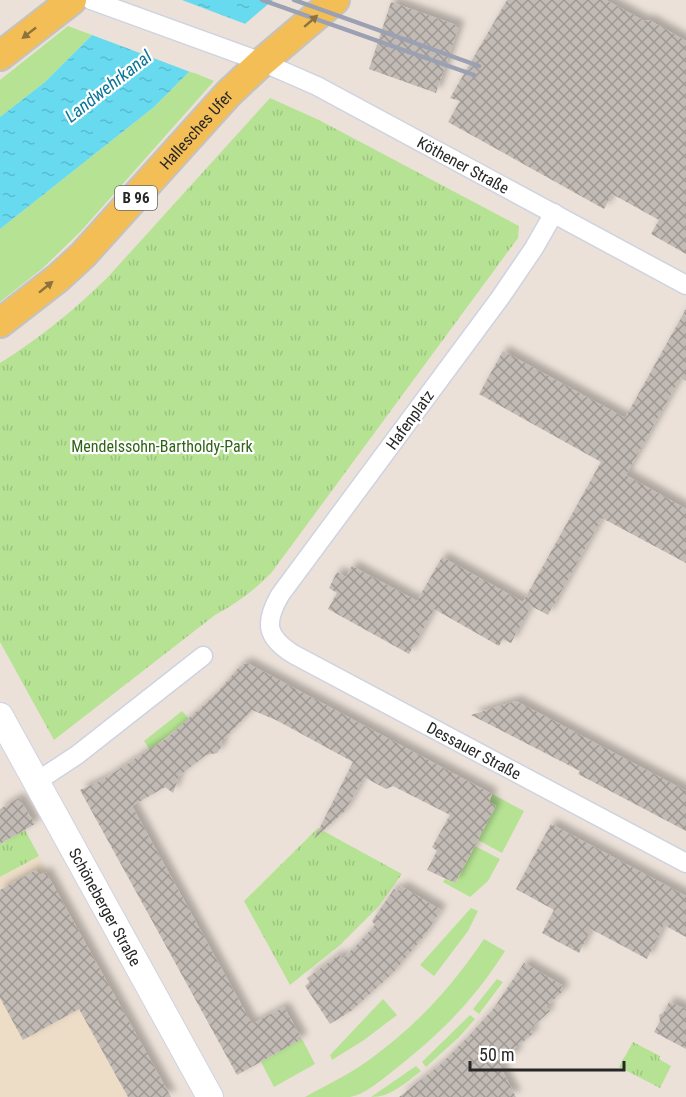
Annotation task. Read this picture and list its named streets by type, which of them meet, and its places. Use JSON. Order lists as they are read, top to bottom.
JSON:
{
  "streets": {
    "main road": ["Hallesches Ufer", "B 96"],
    "street": [
      "Köthener Straße",
      "Hafenplatz",
      "Dessauer Straße",
      "Schöneberger Straße"
    ]
  },
  "crossings": [
    ["Hallesches Ufer", "Köthener Straße"],
    ["Hallesches Ufer", "B 96"],
    ["Köthener Straße", "B 96"],
    ["Köthener Straße", "Hafenplatz"],
    ["Hafenplatz", "Dessauer Straße"]
  ],
  "one_way": ["Hallesches Ufer"],
  "water": ["Landwehrkanal"],
  "parks": ["Mendelssohn-Bartholdy-Park"],
  "scale_bar": "50 m"
}
